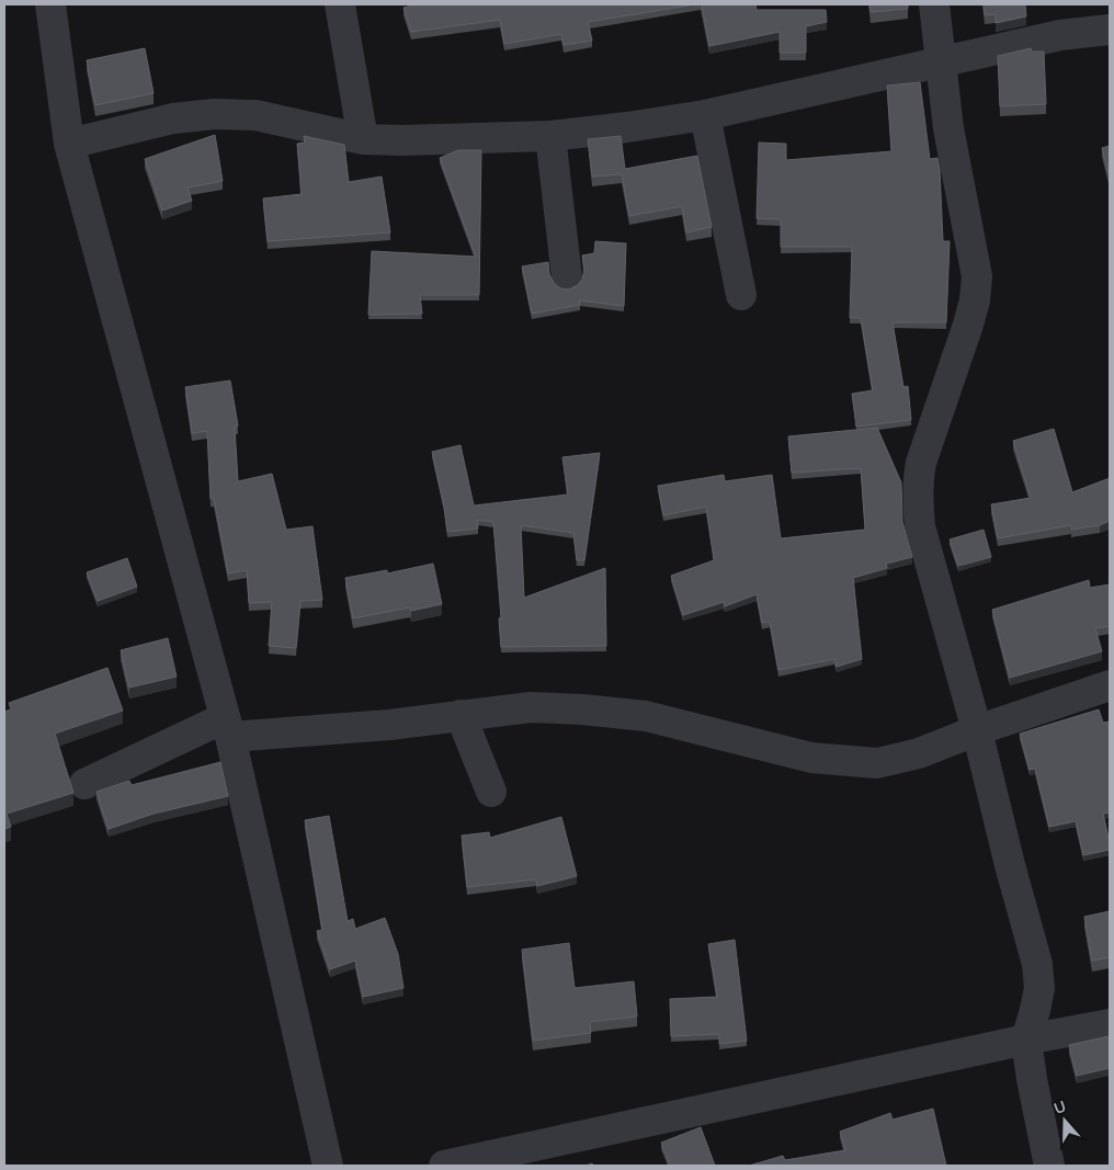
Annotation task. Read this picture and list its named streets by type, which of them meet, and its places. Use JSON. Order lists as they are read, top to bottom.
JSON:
{
  "north": "top"
}
